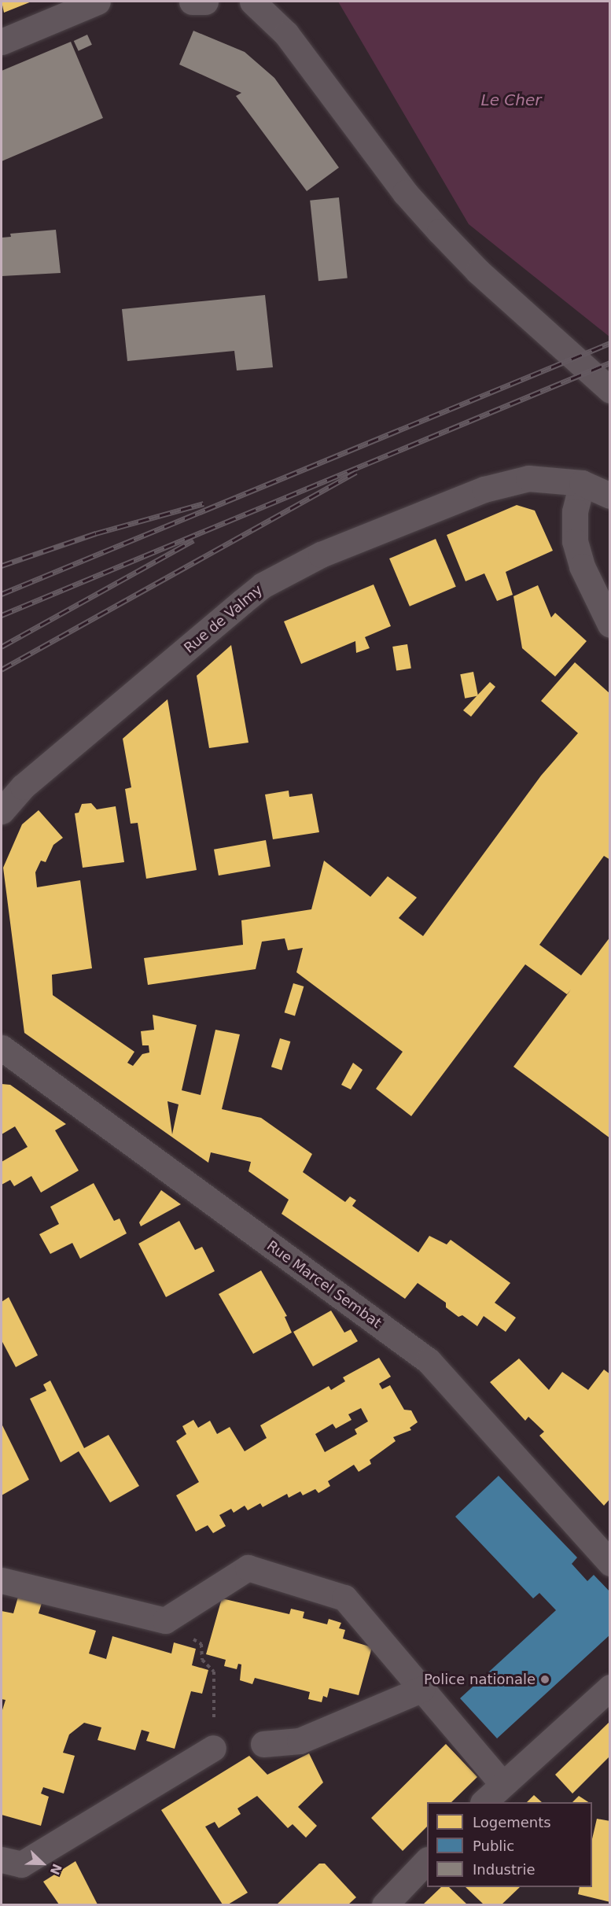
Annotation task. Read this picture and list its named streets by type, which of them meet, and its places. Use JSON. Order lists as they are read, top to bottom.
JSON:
{
  "streets": {
    "street": ["Rue de Valmy", "Rue Marcel Sembat"]
  },
  "water": ["Le Cher"],
  "places": ["Police nationale"],
  "legend": ["Logements", "Public", "Industrie"],
  "north": "bottom right"
}
